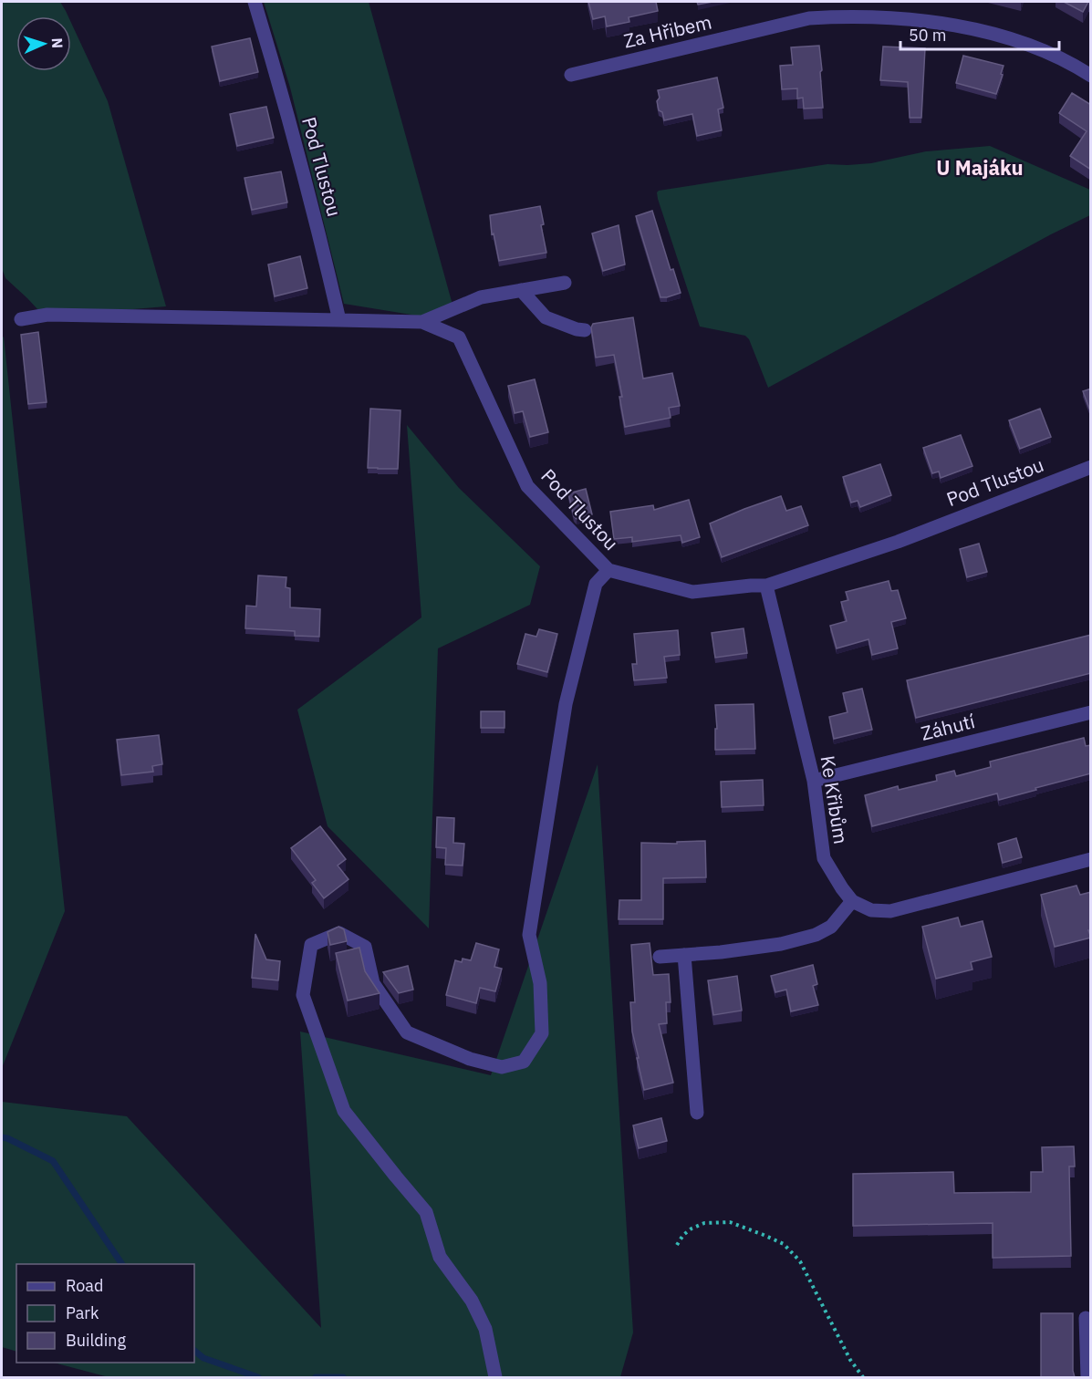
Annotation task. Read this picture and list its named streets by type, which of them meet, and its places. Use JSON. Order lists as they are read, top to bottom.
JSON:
{
  "streets": {
    "street": [
      "Za Hřibem",
      "Pod Tlustou",
      "Záhutí",
      "Ke Křibům"
    ]
  },
  "crossings": [
    ["Pod Tlustou", "Ke Křibům"],
    ["Záhutí", "Ke Křibům"]
  ],
  "districts": ["U Majáku"],
  "legend": ["Road", "Park", "Building"],
  "scale_bar": "50 m",
  "north": "right"
}
